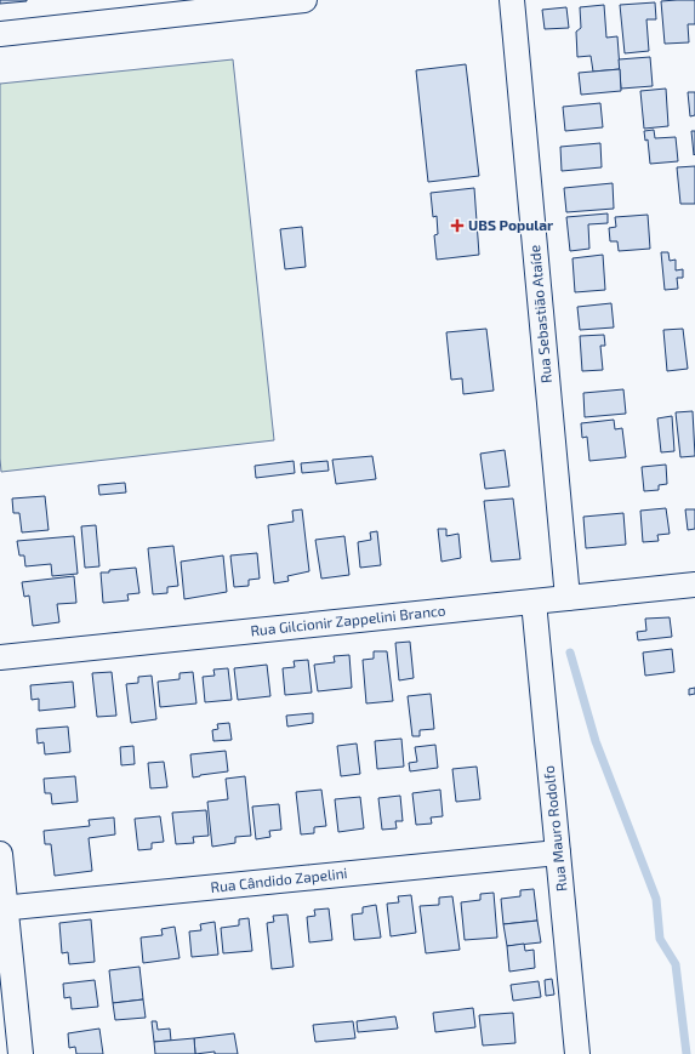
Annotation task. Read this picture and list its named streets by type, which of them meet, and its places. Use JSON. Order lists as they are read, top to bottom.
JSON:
{
  "streets": {
    "street": [
      "Rua Sebastião Ataíde",
      "Rua Gilcionir Zappelini Branco",
      "Rua Mauro Rodolfo",
      "Rua Cândido Zapelini"
    ]
  },
  "crossings": [
    ["Rua Sebastião Ataíde", "Rua Gilcionir Zappelini Branco"],
    ["Rua Gilcionir Zappelini Branco", "Rua Mauro Rodolfo"],
    ["Rua Mauro Rodolfo", "Rua Cândido Zapelini"]
  ],
  "places": {
    "health": ["UBS Popular"]
  }
}
